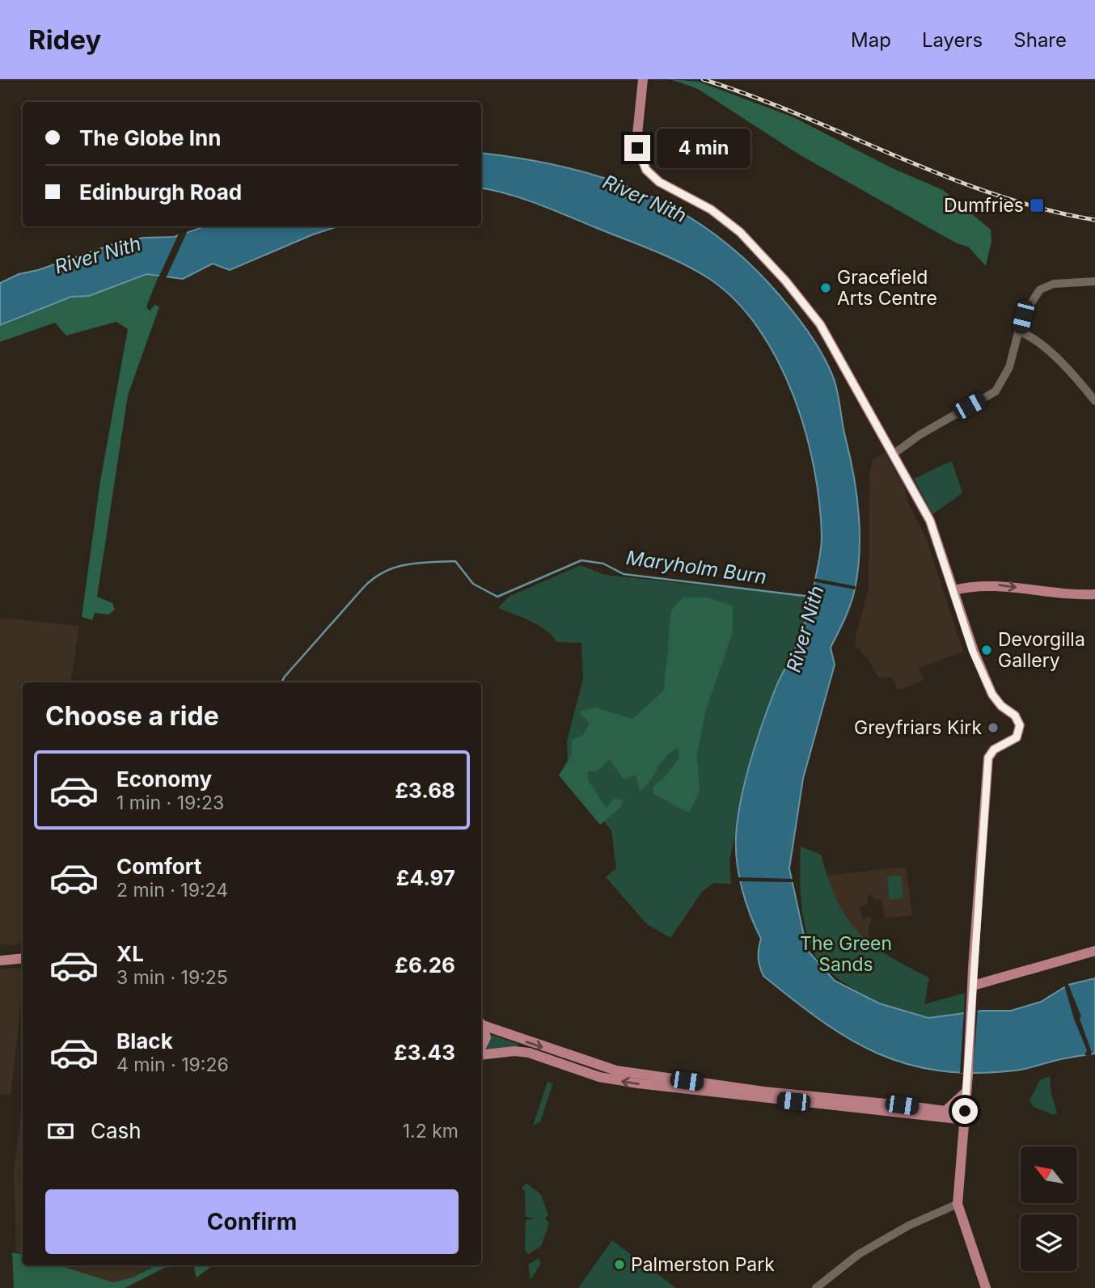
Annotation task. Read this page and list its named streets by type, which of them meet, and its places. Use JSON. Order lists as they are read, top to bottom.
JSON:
{
  "water": ["River Nith", "Maryholm Burn"],
  "parks": ["The Green Sands"],
  "places": {
    "transit": ["Dumfries"],
    "other": [
      "Gracefield Arts Centre",
      "Devorgilla Gallery",
      "Greyfriars Kirk",
      "Palmerston Park"
    ]
  },
  "north": "top left",
  "page": {
    "header": "Ridey",
    "nav": ["Map", "Layers", "Share"],
    "banner": ["The Globe Inn", "Edinburgh Road"],
    "bubble": "4 min",
    "heading": "Choose a ride",
    "list": [
      {
        "name": "Economy",
        "note": "1 min · 19:23",
        "value": "£3.68"
      },
      {
        "name": "Comfort",
        "note": "2 min · 19:24",
        "value": "£4.97"
      },
      {
        "name": "XL",
        "note": "3 min · 19:25",
        "value": "£6.26"
      },
      {
        "name": "Black",
        "note": "4 min · 19:26",
        "value": "£3.43"
      }
    ],
    "pay": ["Cash", "1.2 km"],
    "buttons": "Confirm"
  }
}
